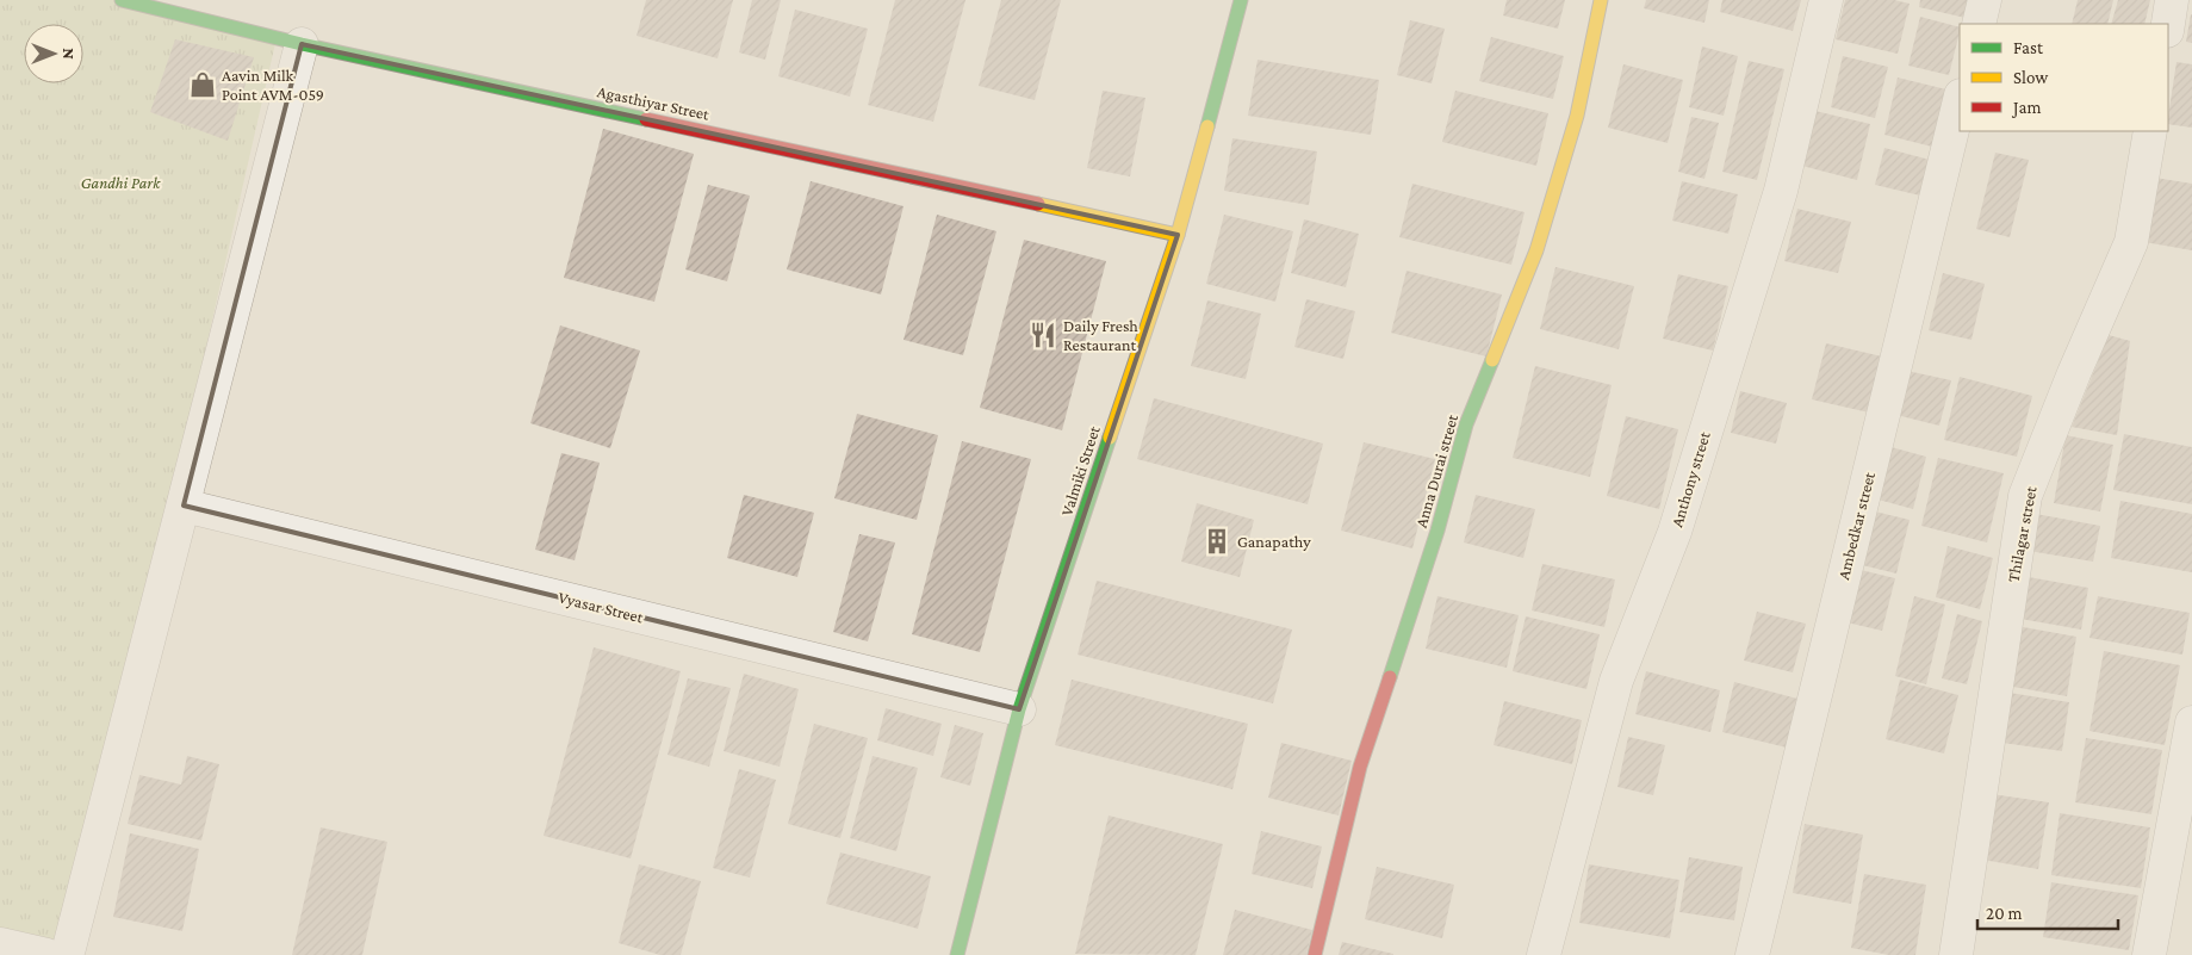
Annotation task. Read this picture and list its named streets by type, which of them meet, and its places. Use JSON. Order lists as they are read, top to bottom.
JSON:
{
  "streets": {
    "street": [
      "Agasthiyar Street",
      "Valmiki Street",
      "Anna Durai street",
      "Anthony street",
      "Ambedkar street",
      "Thilagar street",
      "Vyasar Street"
    ]
  },
  "crossings": [
    ["Agasthiyar Street", "Valmiki Street"],
    ["Valmiki Street", "Vyasar Street"]
  ],
  "parks": ["Gandhi Park"],
  "places": {
    "shop": ["Aavin Milk Point AVM-059"],
    "restaurant": ["Daily Fresh Restaurant"],
    "building": ["Ganapathy"]
  },
  "legend": ["Fast", "Slow", "Jam"],
  "scale_bar": "20 m",
  "north": "right"
}
